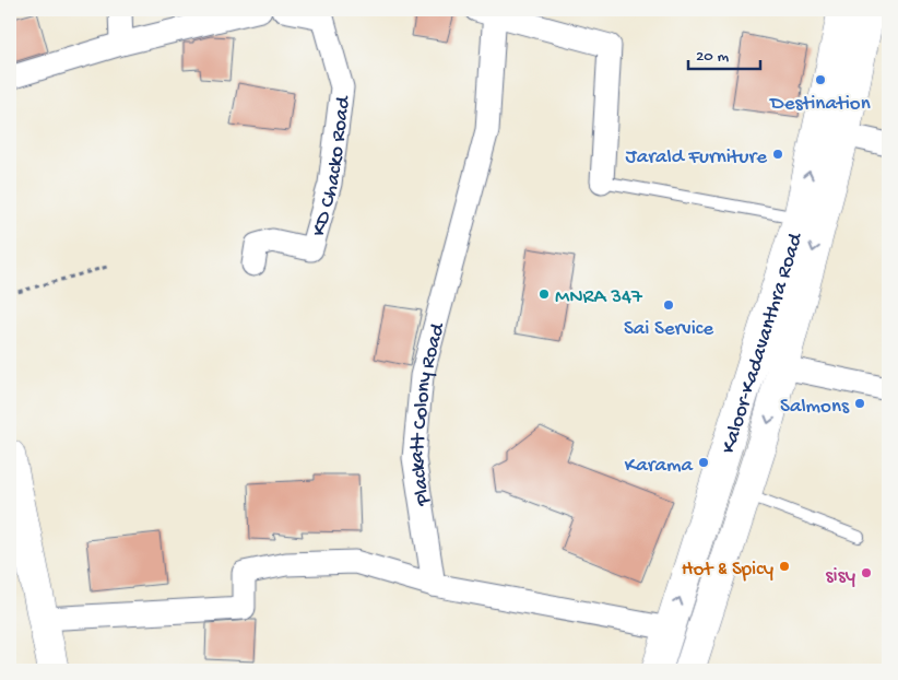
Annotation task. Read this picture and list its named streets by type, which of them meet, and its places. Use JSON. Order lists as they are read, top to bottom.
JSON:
{
  "streets": {
    "main road": ["Kaloor-Kadavanthra Road"],
    "street": ["KD Chacko Road", "Plackatt Colony Road"]
  },
  "places": [
    "Destination",
    "Jarald Furniture",
    "MNRA 347",
    "Sai Service",
    "Salmons",
    "Karama",
    "Hot & Spicy",
    "sisy"
  ],
  "scale_bar": "20 m"
}
